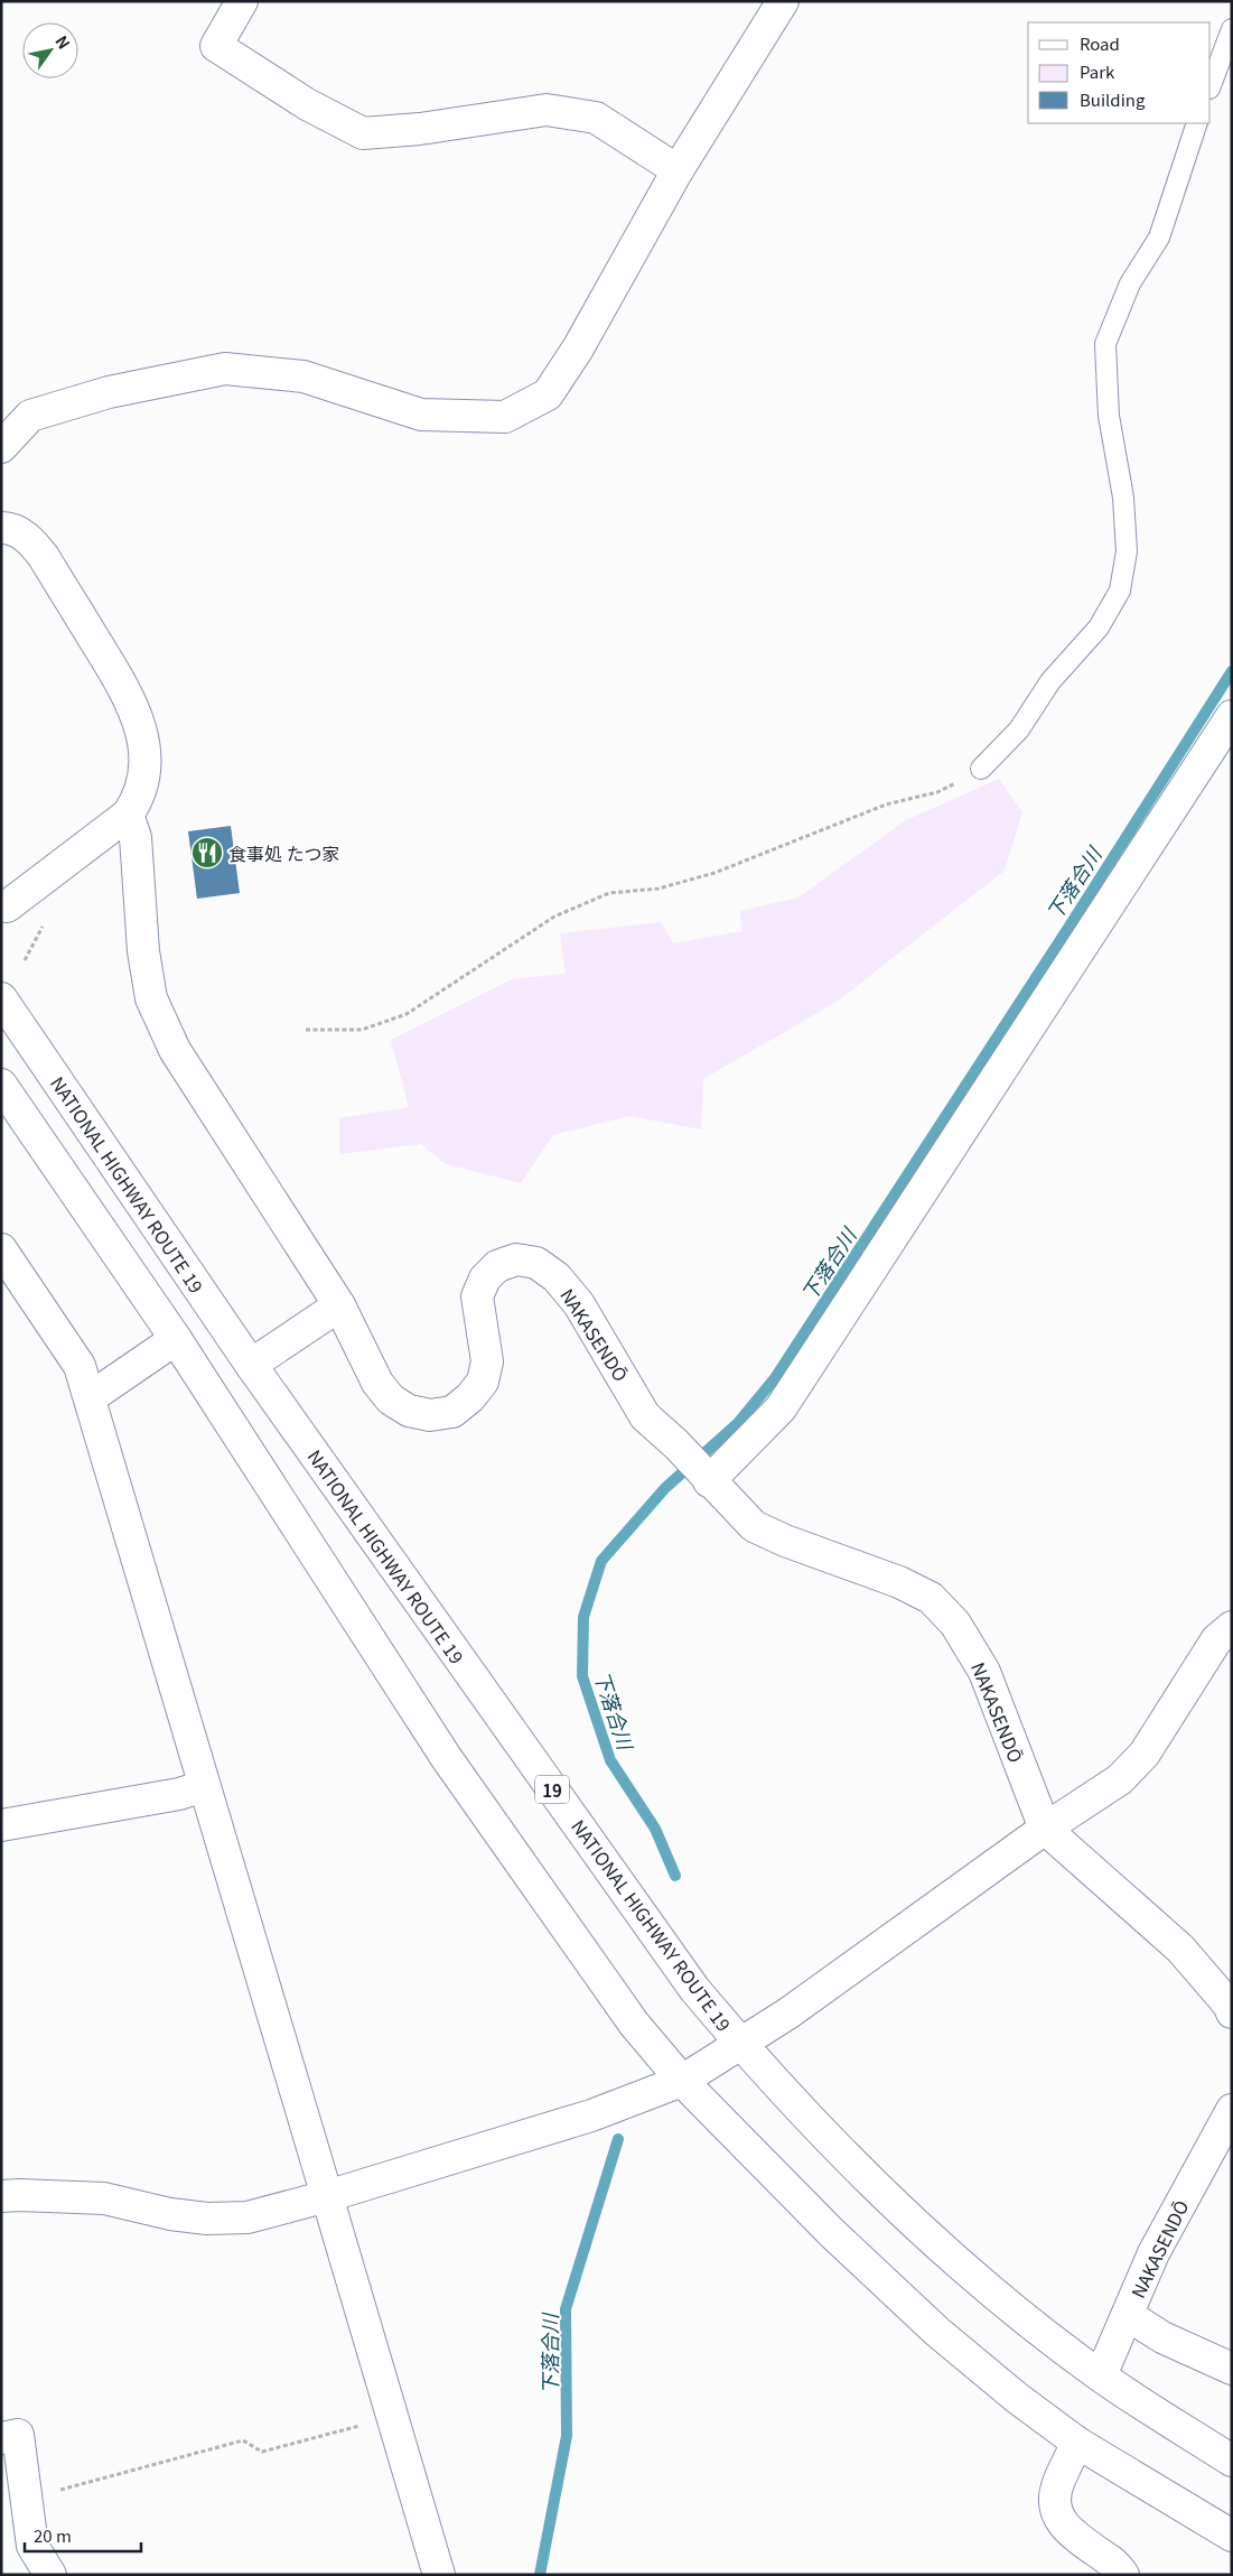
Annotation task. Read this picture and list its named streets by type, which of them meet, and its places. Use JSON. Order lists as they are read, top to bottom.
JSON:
{
  "streets": {
    "main road": ["NATIONAL HIGHWAY ROUTE 19", "NAKASENDŌ", "19"]
  },
  "water": ["下落合川"],
  "places": {
    "restaurant": ["食事処 たつ家"]
  },
  "legend": ["Road", "Park", "Building"],
  "scale_bar": "20 m",
  "north": "top right"
}
